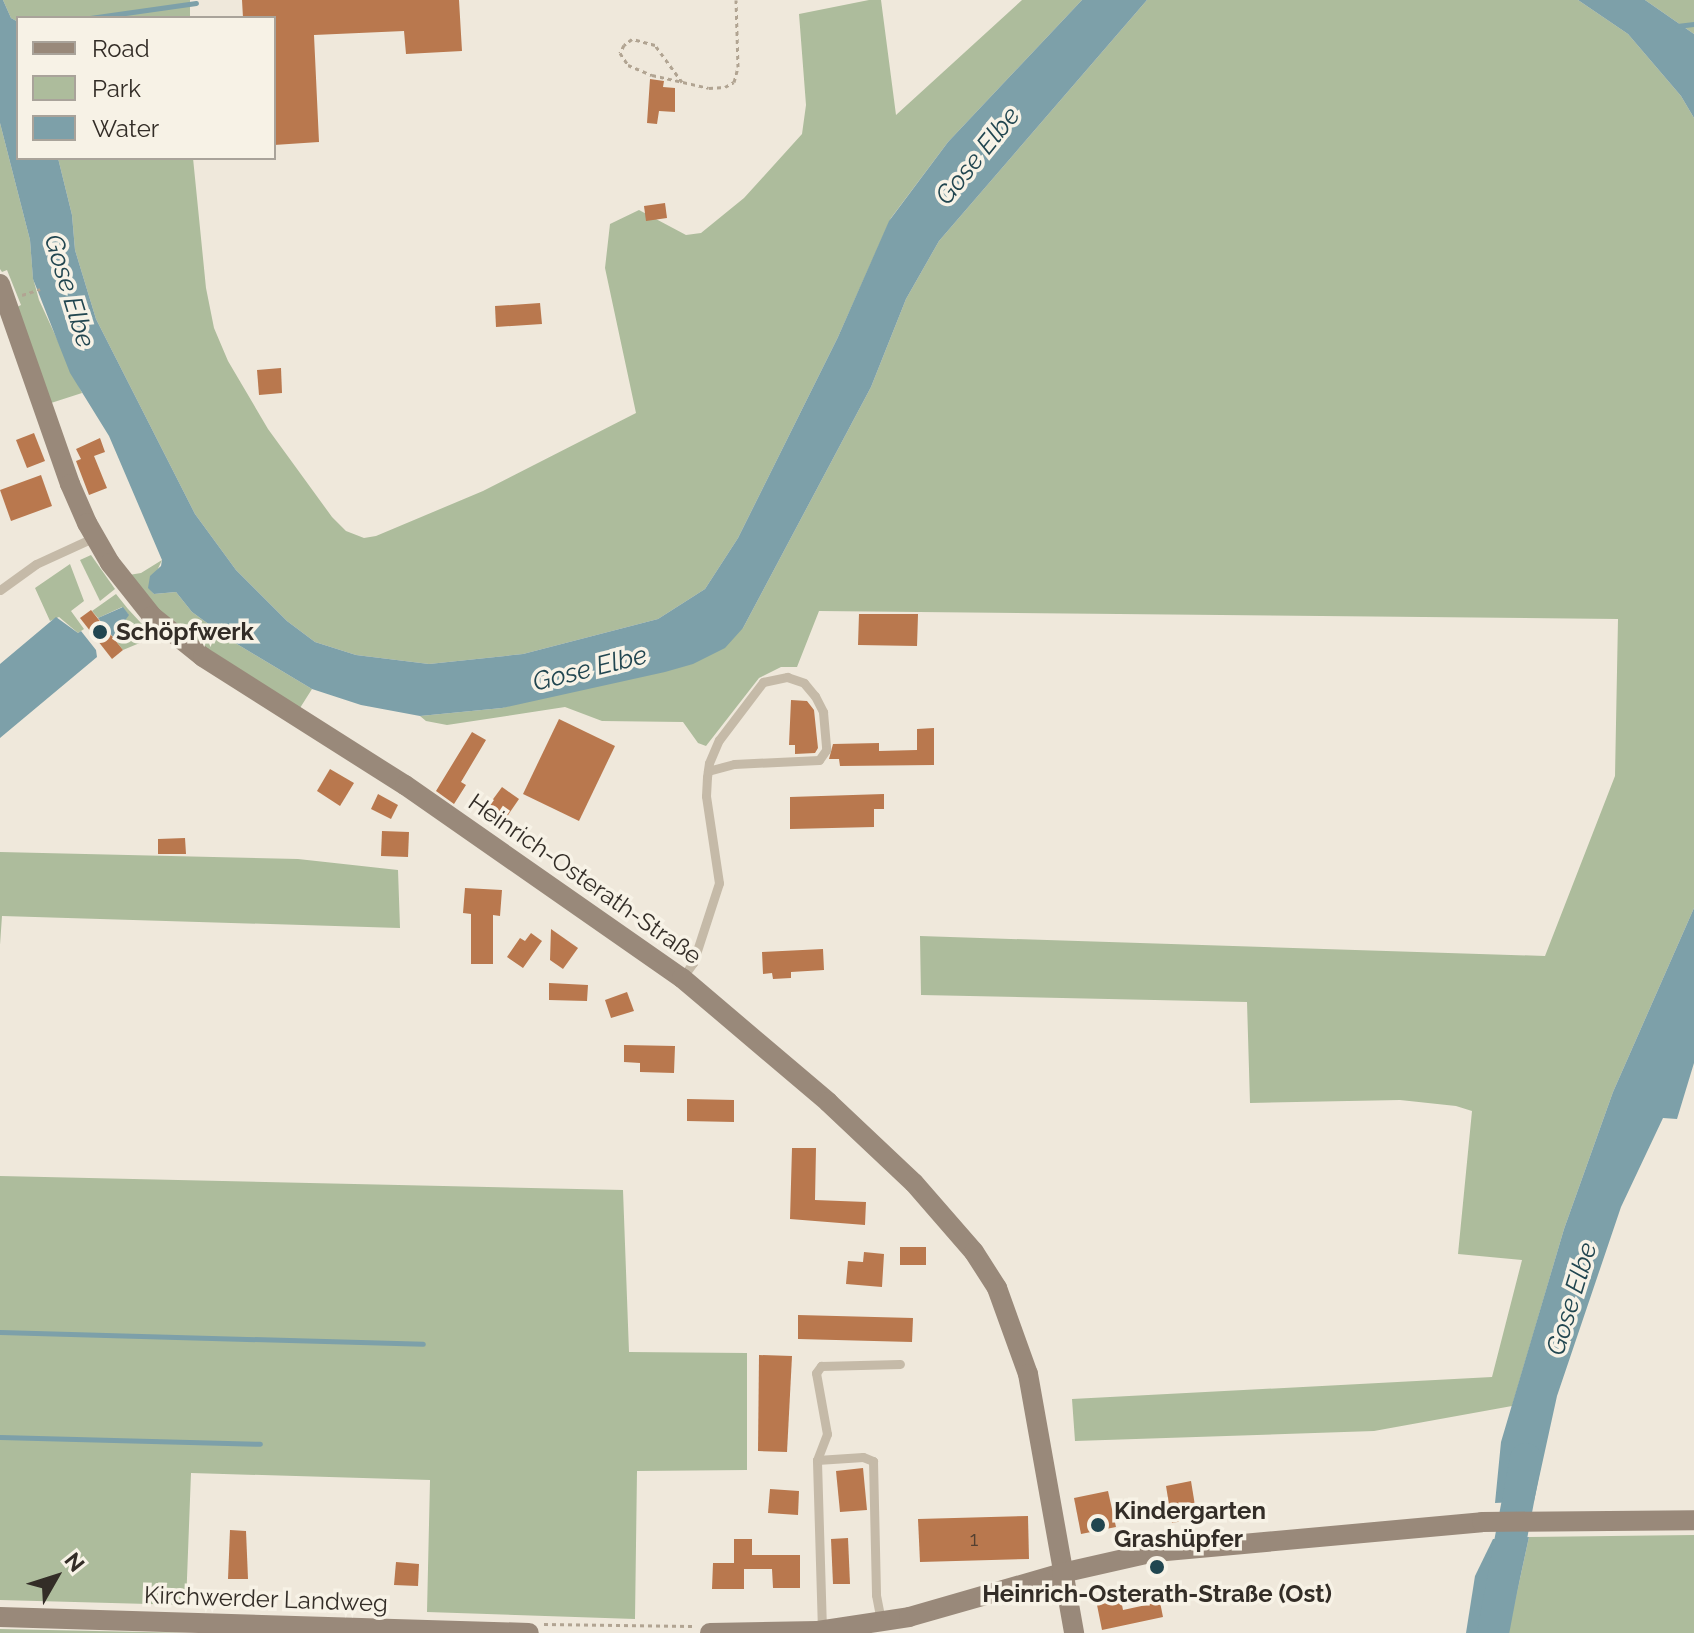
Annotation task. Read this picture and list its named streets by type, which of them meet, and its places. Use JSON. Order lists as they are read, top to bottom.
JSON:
{
  "streets": {
    "street": ["Heinrich-Osterath-Straße", "Kirchwerder Landweg"]
  },
  "water": ["Gose Elbe"],
  "places": ["Schöpfwerk", "Kindergarten Grashüpfer", "Heinrich-Osterath-Straße (Ost)"],
  "house_numbers": ["1"],
  "legend": ["Road", "Park", "Water"],
  "north": "top right"
}
